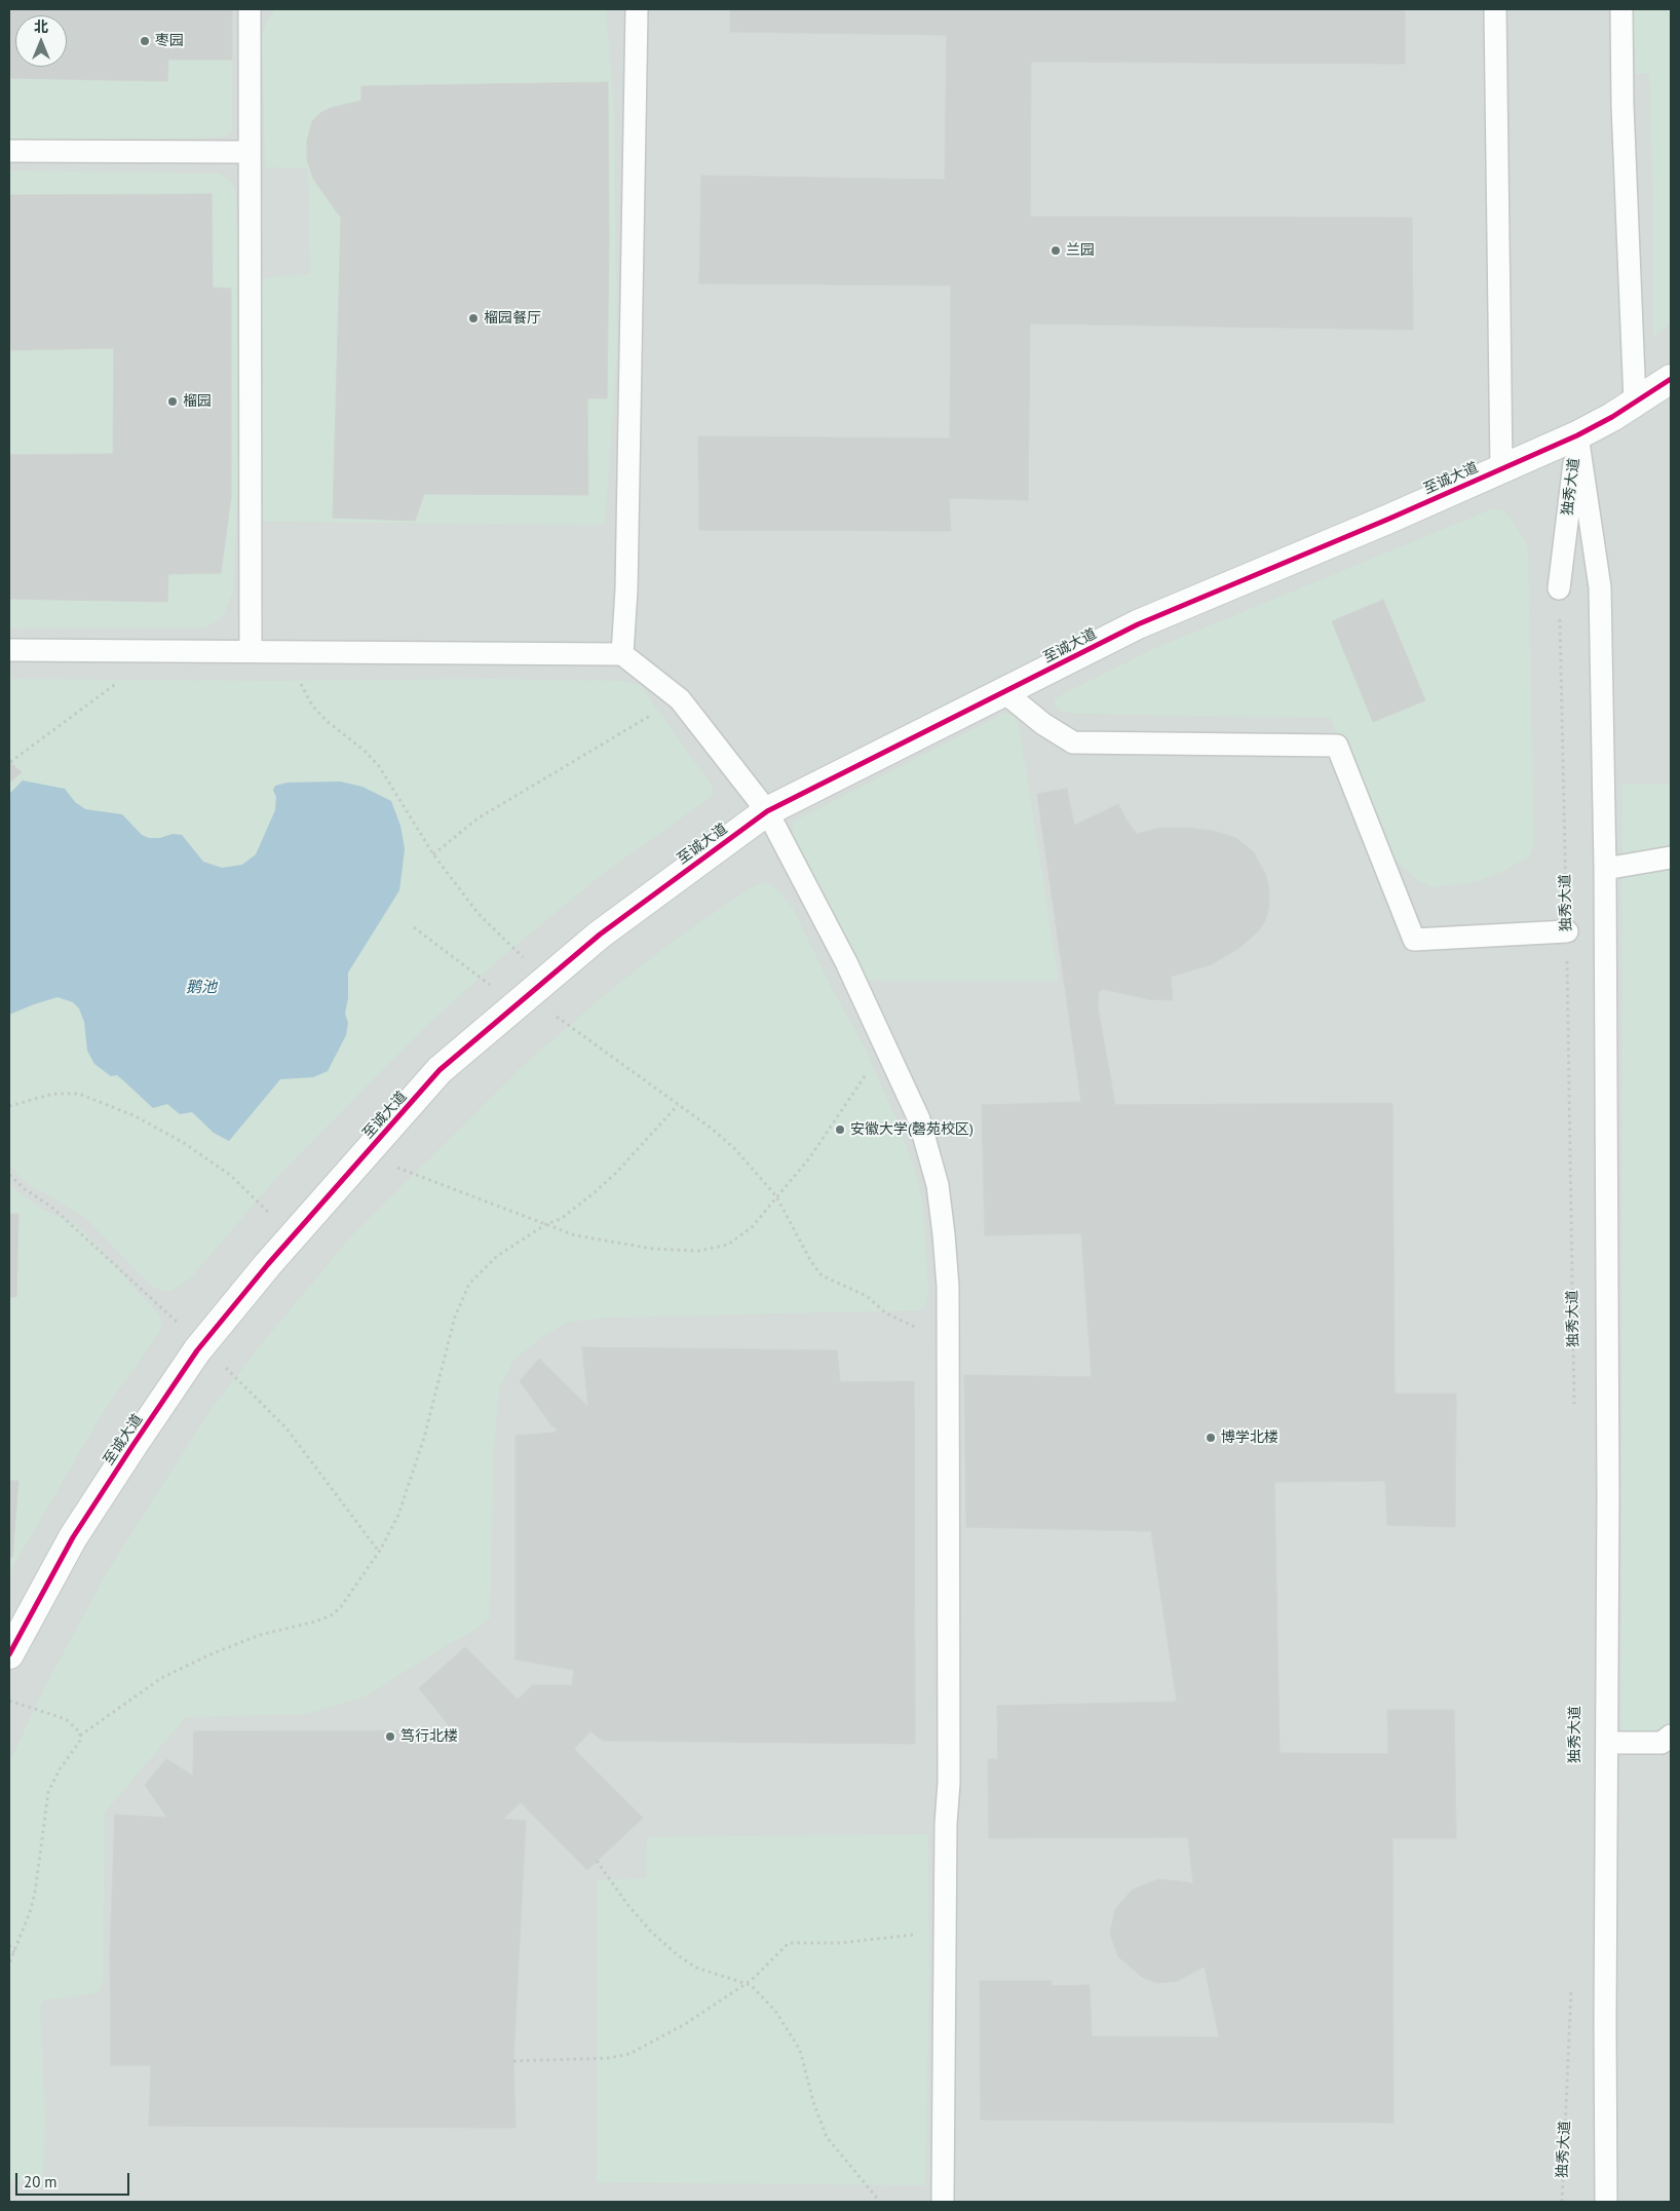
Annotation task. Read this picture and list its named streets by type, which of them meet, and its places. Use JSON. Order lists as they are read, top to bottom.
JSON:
{
  "streets": {
    "street": ["至诚大道"],
    "lane": ["独秀大道"]
  },
  "crossings": [
    ["至诚大道", "独秀大道"]
  ],
  "water": ["鹅池"],
  "places": [
    "枣园",
    "兰园",
    "榴园餐厅",
    "榴园",
    "安徽大学(磬苑校区)",
    "博学北楼",
    "笃行北楼"
  ],
  "scale_bar": "20 m",
  "north": "top"
}
